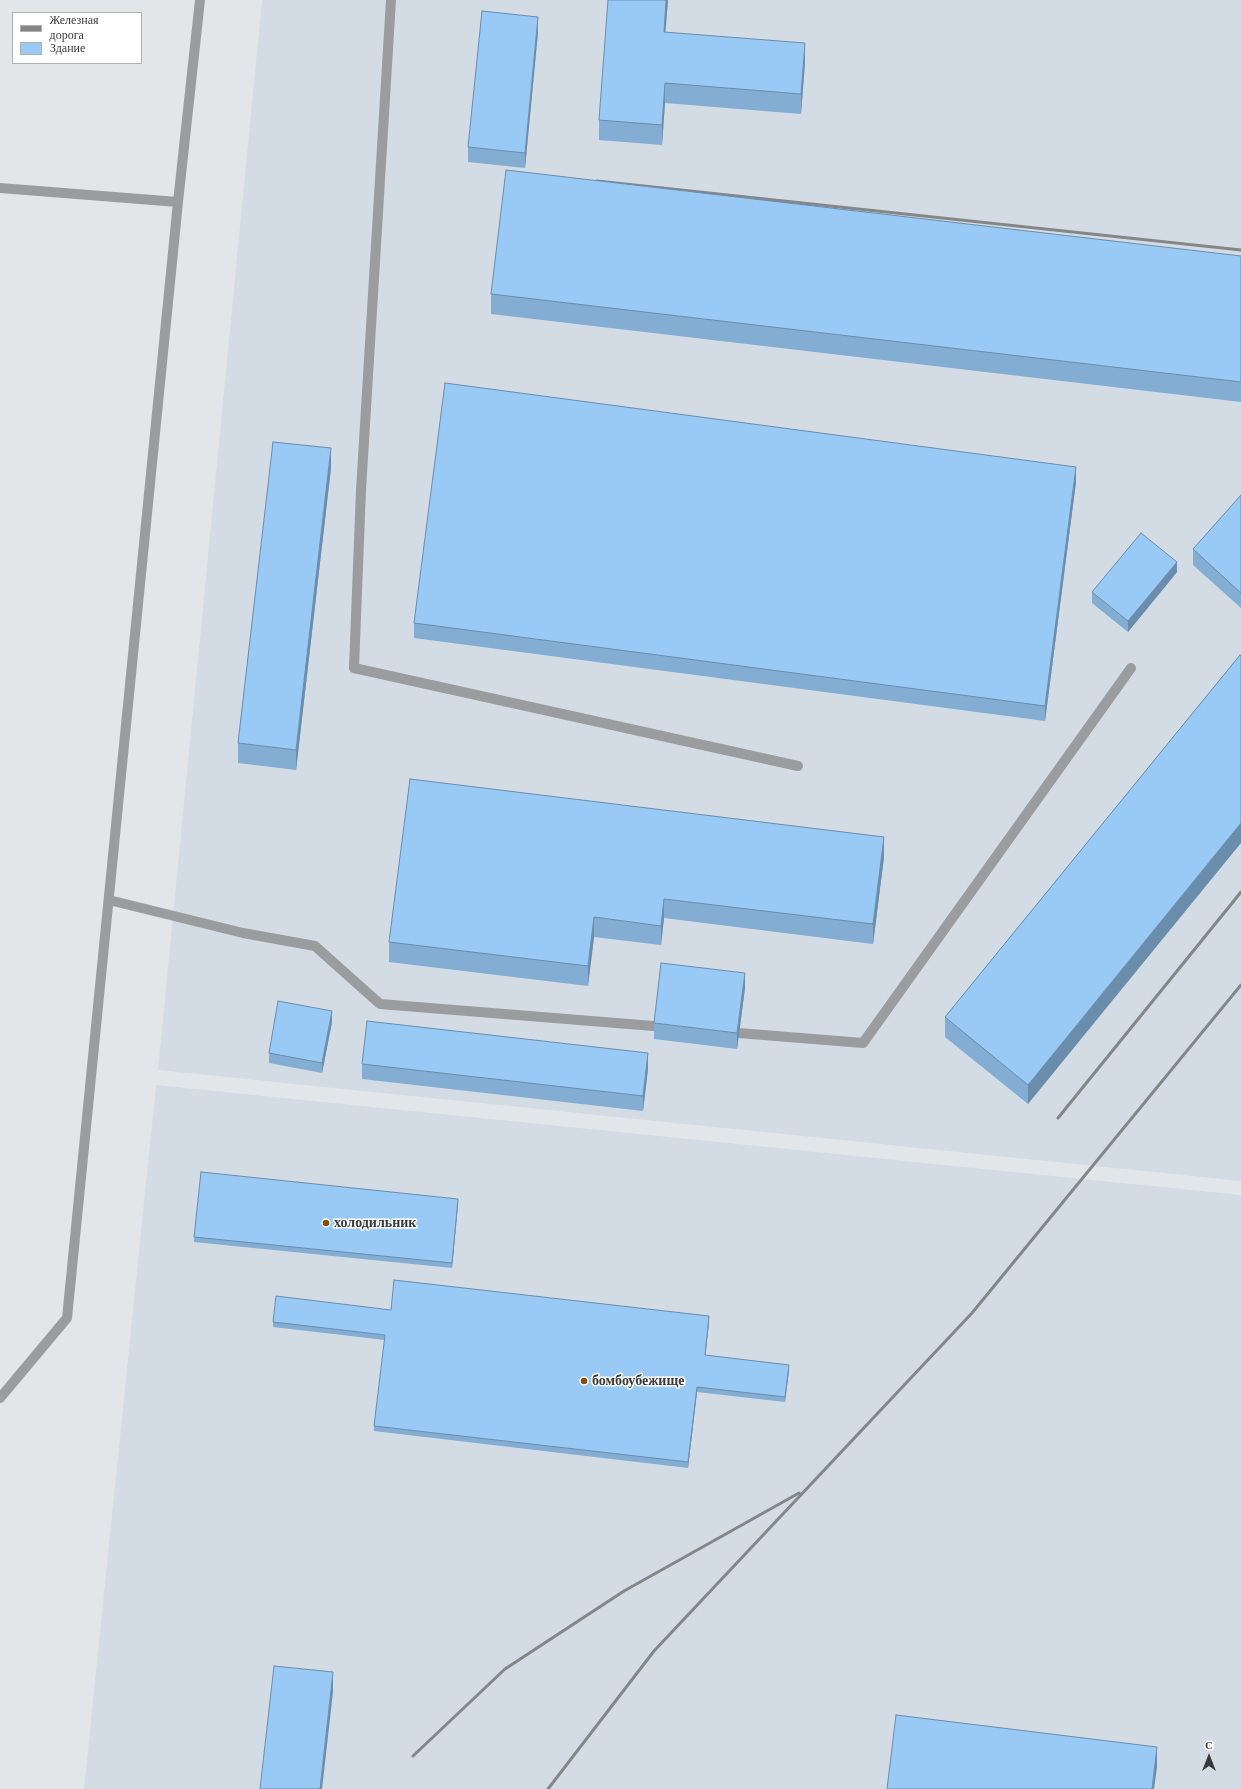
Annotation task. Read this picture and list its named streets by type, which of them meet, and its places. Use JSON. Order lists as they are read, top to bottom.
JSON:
{
  "places": ["холодильник", "бомбоубежище"],
  "legend": ["Железная дорога", "Здание"],
  "north": "top"
}
